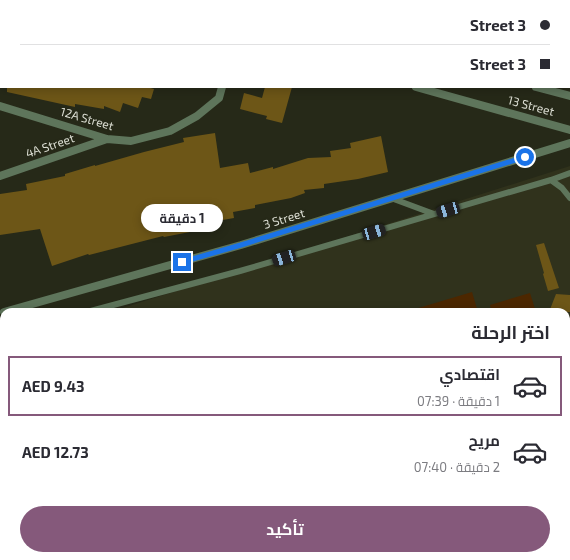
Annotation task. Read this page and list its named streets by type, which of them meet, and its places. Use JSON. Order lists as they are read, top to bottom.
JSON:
{
  "streets": {
    "street": [
      "13 Street",
      "12A Street",
      "4A Street",
      "3 Street"
    ]
  },
  "crossings": [
    ["12A Street", "4A Street"]
  ],
  "page": {
    "banner": ["3 Street", "3 Street"],
    "bubble": "1 دقيقة",
    "heading": "اختر الرحلة",
    "list": [
      {
        "name": "اقتصادي",
        "note": "1 دقيقة · 07:39",
        "value": "AED 9.43"
      },
      {
        "name": "مريح",
        "note": "2 دقيقة · 07:40",
        "value": "AED 12.73"
      }
    ],
    "buttons": "تأكيد"
  }
}
